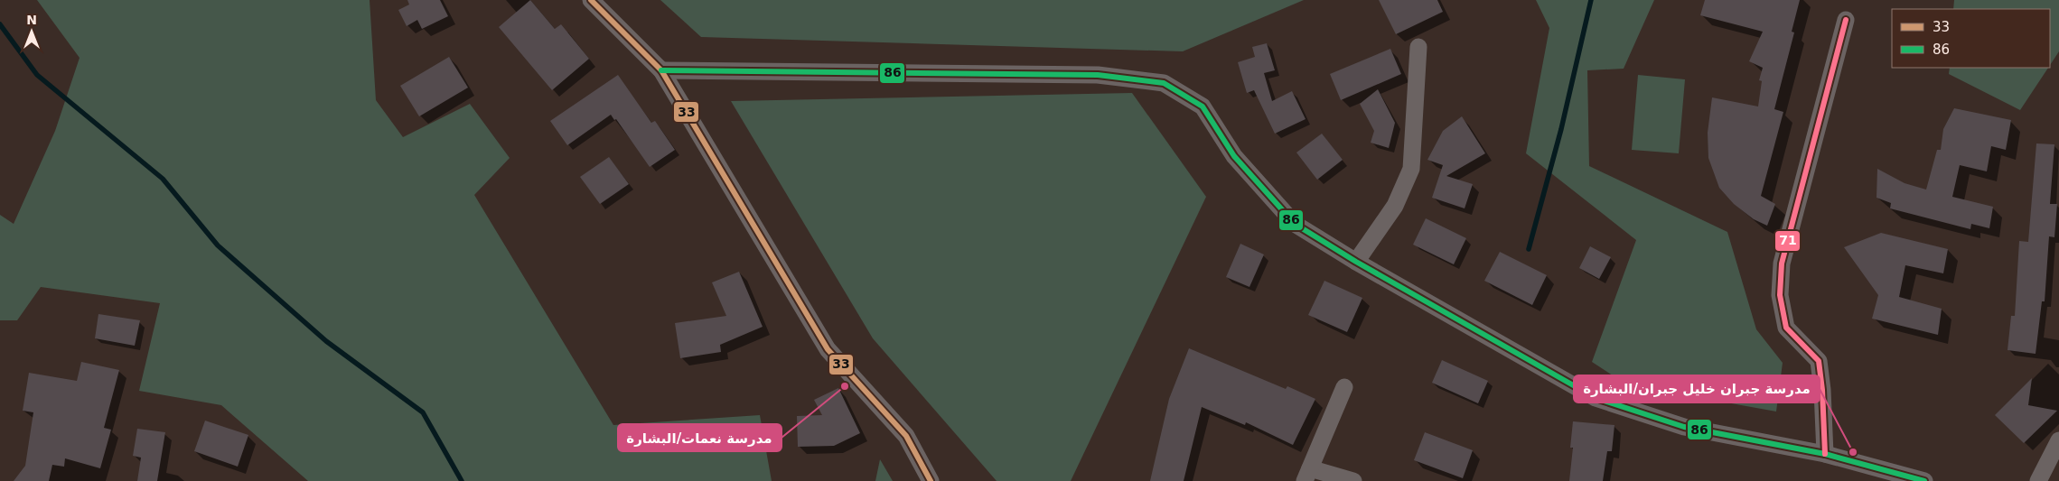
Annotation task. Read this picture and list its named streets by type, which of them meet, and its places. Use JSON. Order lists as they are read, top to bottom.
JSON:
{
  "places": ["مدرسة نعمات/البشارة", "مدرسة جبران خليل جبران/البشارة"],
  "lines": ["transit line 33", "transit line 71", "transit line 86"],
  "legend": ["33", "86"],
  "north": "top"
}
